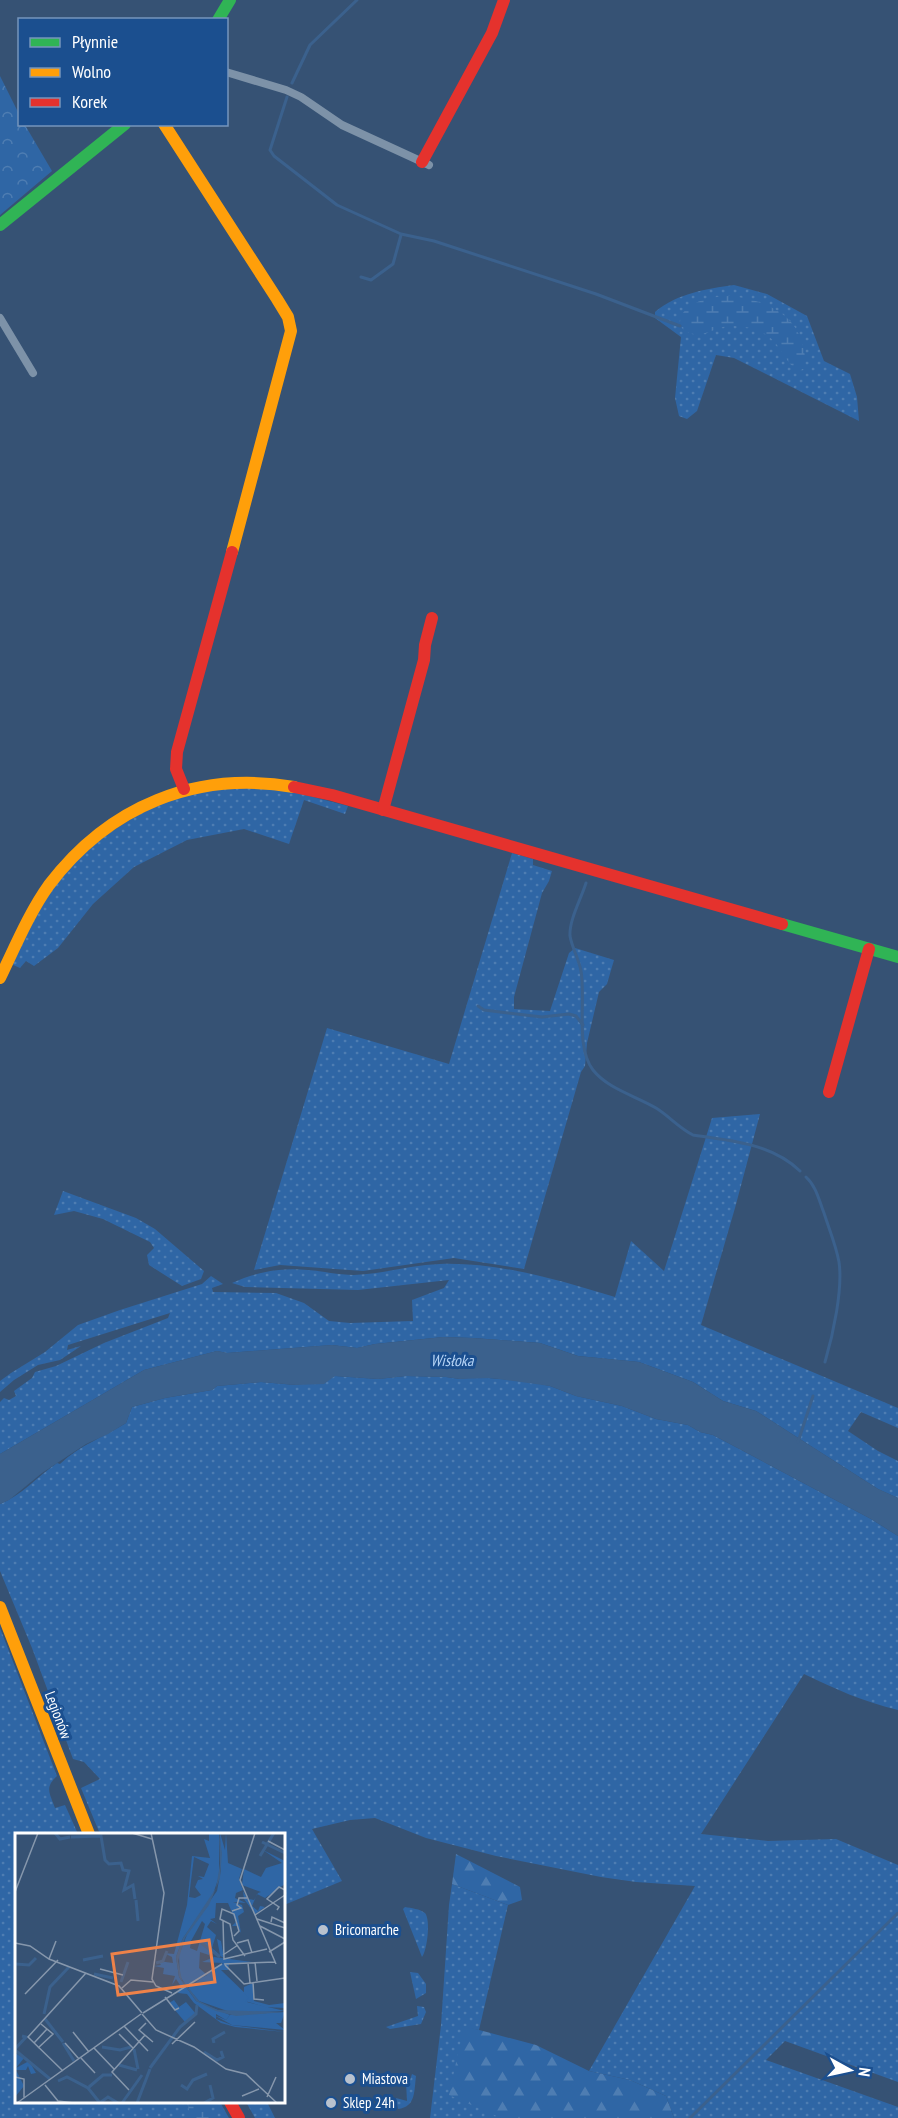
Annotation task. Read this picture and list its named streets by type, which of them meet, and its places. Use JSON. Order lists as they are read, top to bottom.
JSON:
{
  "streets": {
    "street": ["Legionów"]
  },
  "water": ["Wisłoka"],
  "places": ["Bricomarche", "Miastova", "Sklep 24h"],
  "legend": ["Płynnie", "Wolno", "Korek"],
  "north": "right"
}
